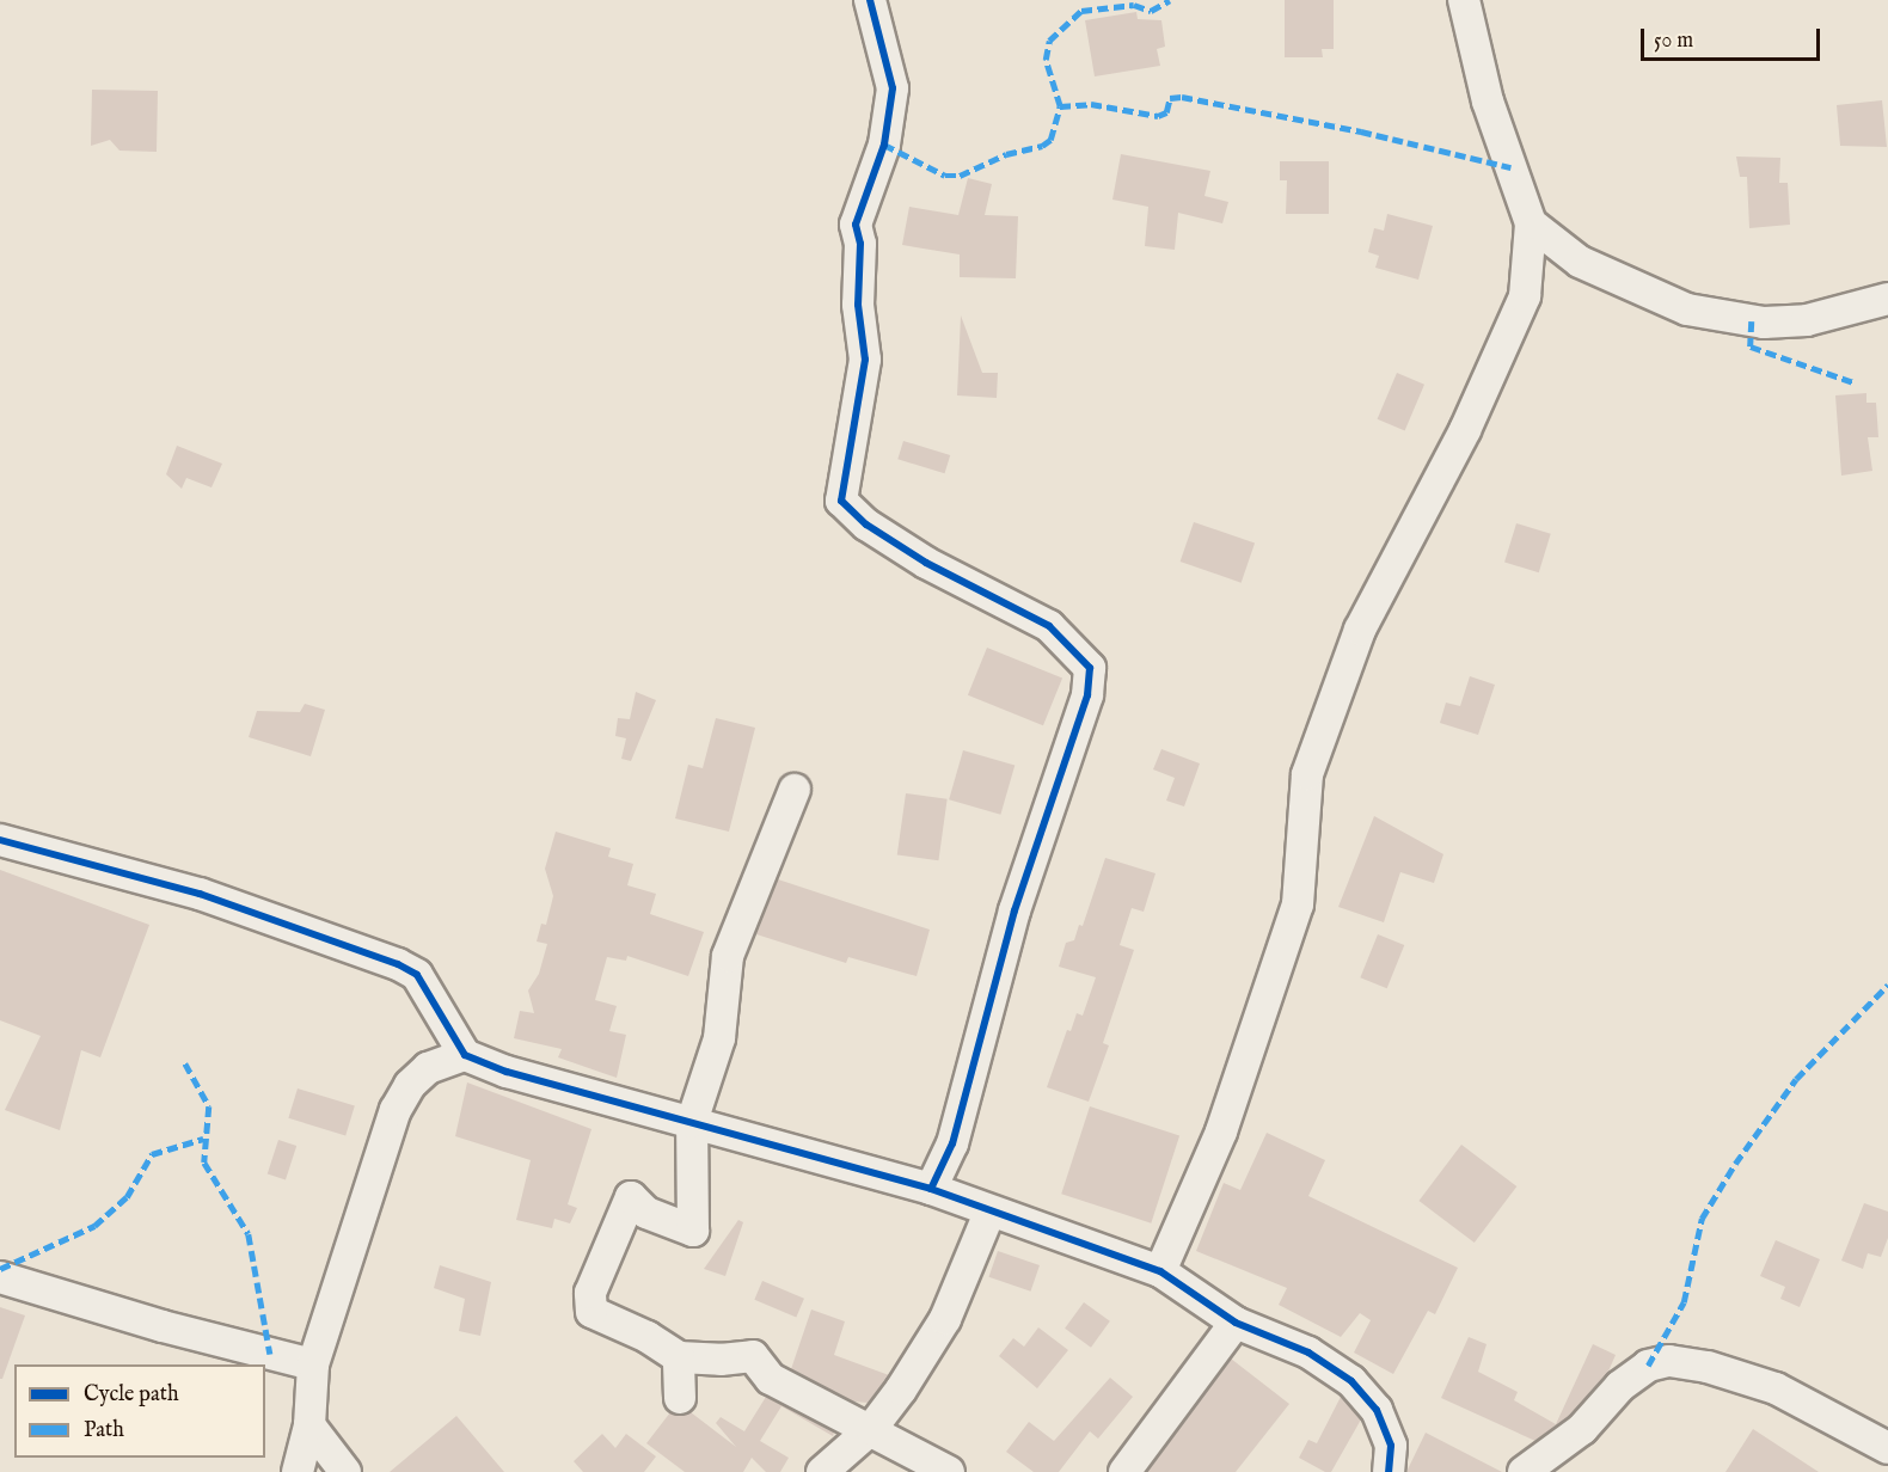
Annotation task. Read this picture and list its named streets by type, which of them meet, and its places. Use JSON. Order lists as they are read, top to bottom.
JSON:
{
  "legend": ["Cycle path", "Path"],
  "scale_bar": "50 m"
}
